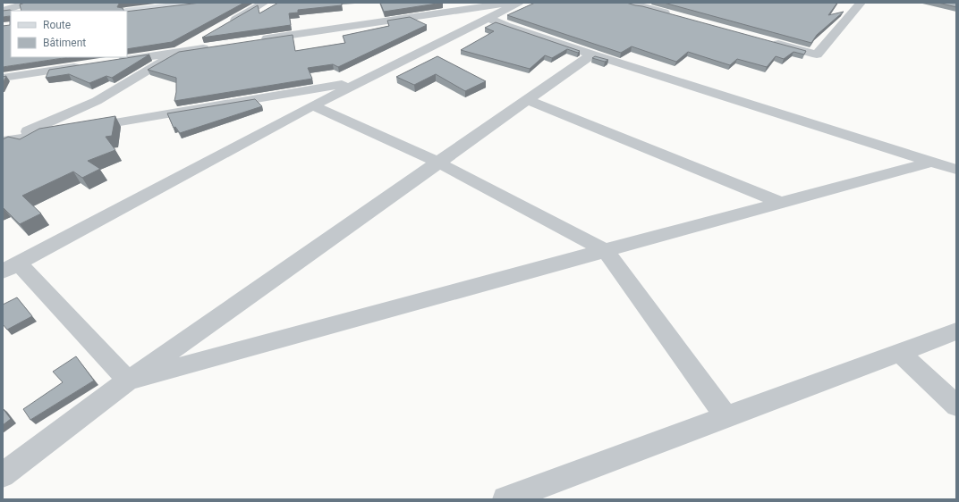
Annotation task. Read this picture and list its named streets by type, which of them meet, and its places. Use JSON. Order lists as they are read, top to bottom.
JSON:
{
  "legend": ["Route", "Bâtiment"]
}
